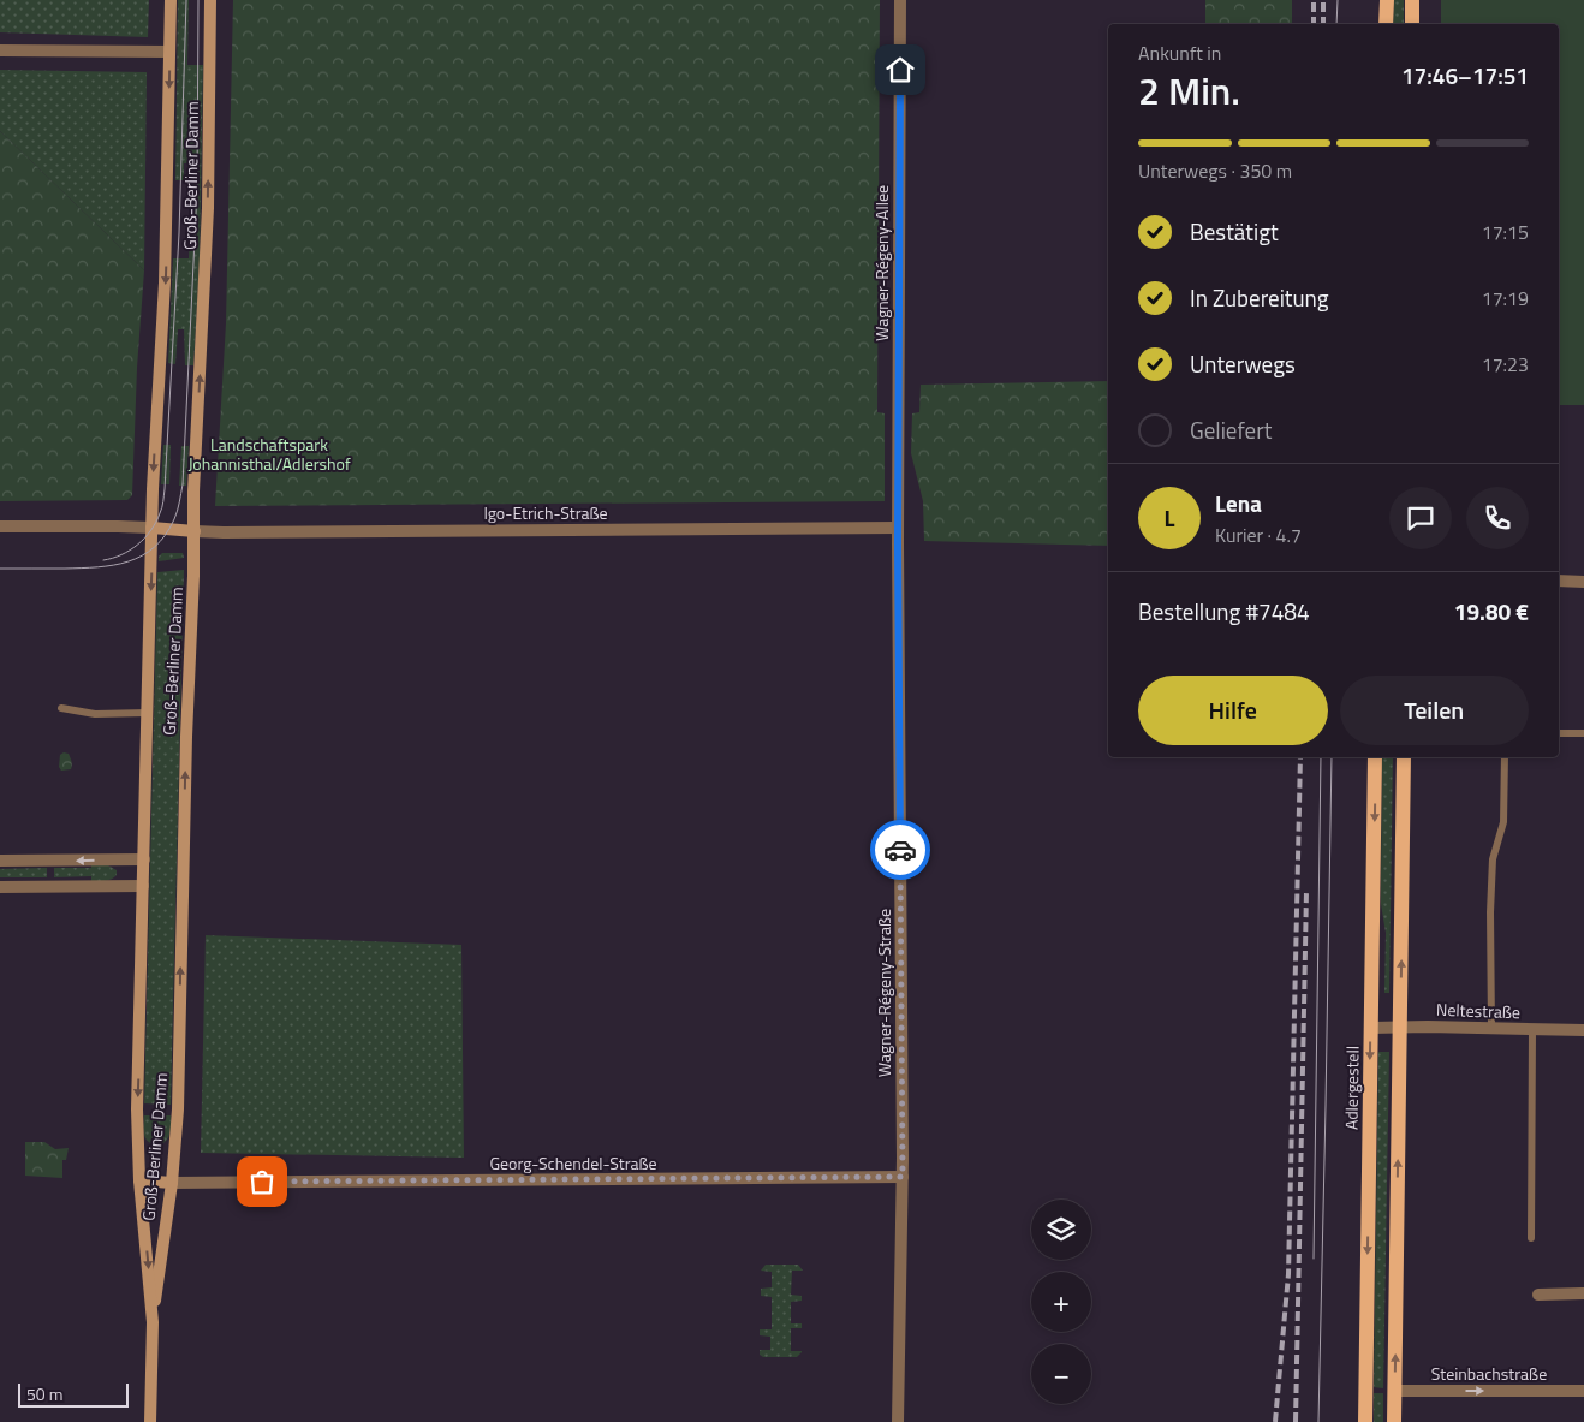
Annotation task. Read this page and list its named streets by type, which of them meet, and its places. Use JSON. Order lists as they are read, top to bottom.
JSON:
{
  "streets": {
    "main road": ["Groß-Berliner Damm", "Adlergestell"],
    "street": [
      "Wagner-Régeny-Allee",
      "Igo-Etrich-Straße",
      "Wagner-Régeny-Straße",
      "Neltestraße",
      "Georg-Schendel-Straße",
      "Steinbachstraße"
    ]
  },
  "crossings": [
    ["Groß-Berliner Damm", "Igo-Etrich-Straße"],
    ["Groß-Berliner Damm", "Georg-Schendel-Straße"],
    ["Wagner-Régeny-Allee", "Igo-Etrich-Straße"],
    ["Wagner-Régeny-Allee", "Wagner-Régeny-Straße"],
    ["Igo-Etrich-Straße", "Wagner-Régeny-Straße"],
    ["Wagner-Régeny-Straße", "Georg-Schendel-Straße"],
    ["Neltestraße", "Adlergestell"]
  ],
  "one_way": ["Steinbachstraße"],
  "parks": ["Landschaftspark Johannisthal/Adlershof"],
  "scale_bar": "50 m",
  "page": {
    "heading": ["2 Min.", "Ankunft in", "17:46–17:51"],
    "panel": [
      "Lena",
      "Kurier · 4.7",
      "Bestellung #7484",
      "19.80 €"
    ],
    "bar": "Unterwegs · 350 m",
    "list": [
      ["Bestätigt", "17:15"],
      ["In Zubereitung", "17:19"],
      ["Unterwegs", "17:23"],
      "Geliefert"
    ],
    "round": "L",
    "buttons": ["Hilfe", "Teilen"],
    "map_buttons": ["+", "−"],
    "scale": "50 m"
  }
}
